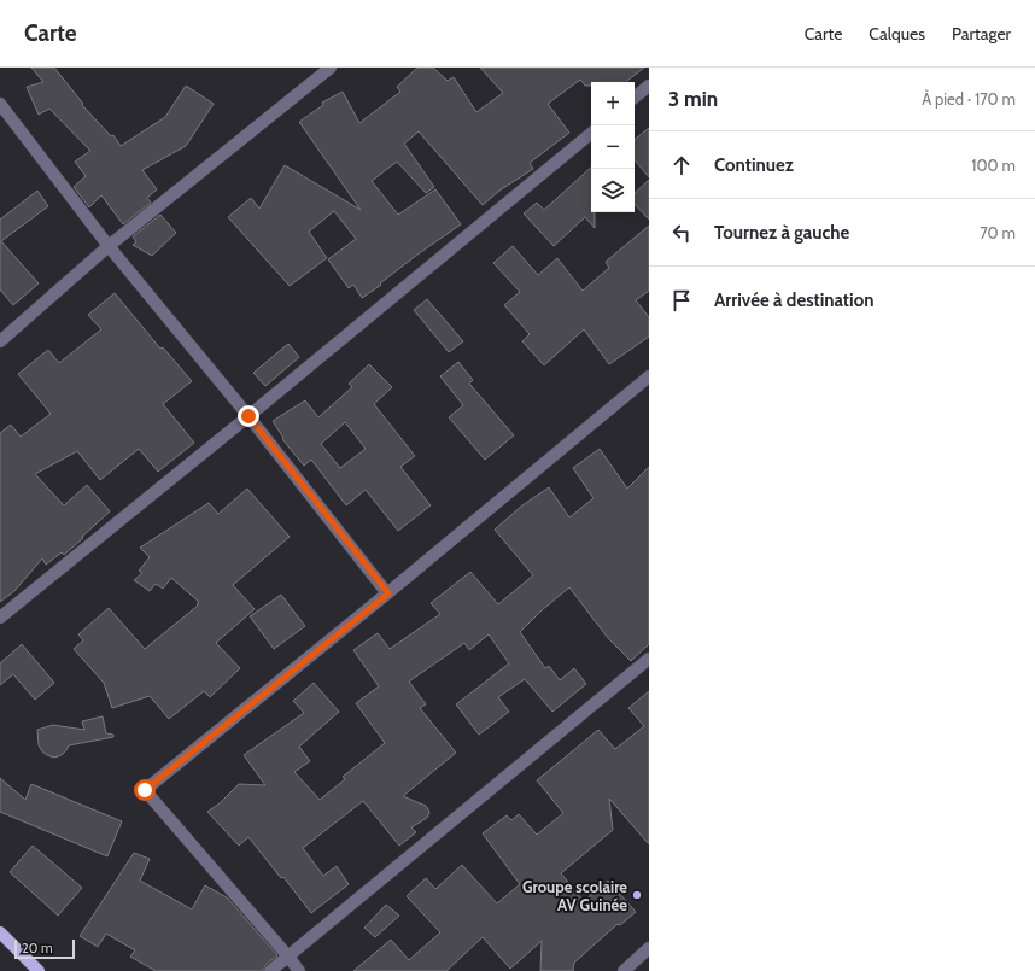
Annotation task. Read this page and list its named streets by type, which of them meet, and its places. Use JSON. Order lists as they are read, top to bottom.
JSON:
{
  "places": ["Groupe scolaire AV Guinée"],
  "scale_bar": "20 m",
  "page": {
    "header": "Carte",
    "nav": ["Carte", "Calques", "Partager"],
    "heading": ["3 min", "À pied · 170 m"],
    "map_buttons": ["+", "−"],
    "list": [
      ["Continuez", "100 m"],
      ["Tournez à gauche", "70 m"],
      "Arrivée à destination"
    ],
    "scale": "20 m"
  }
}
